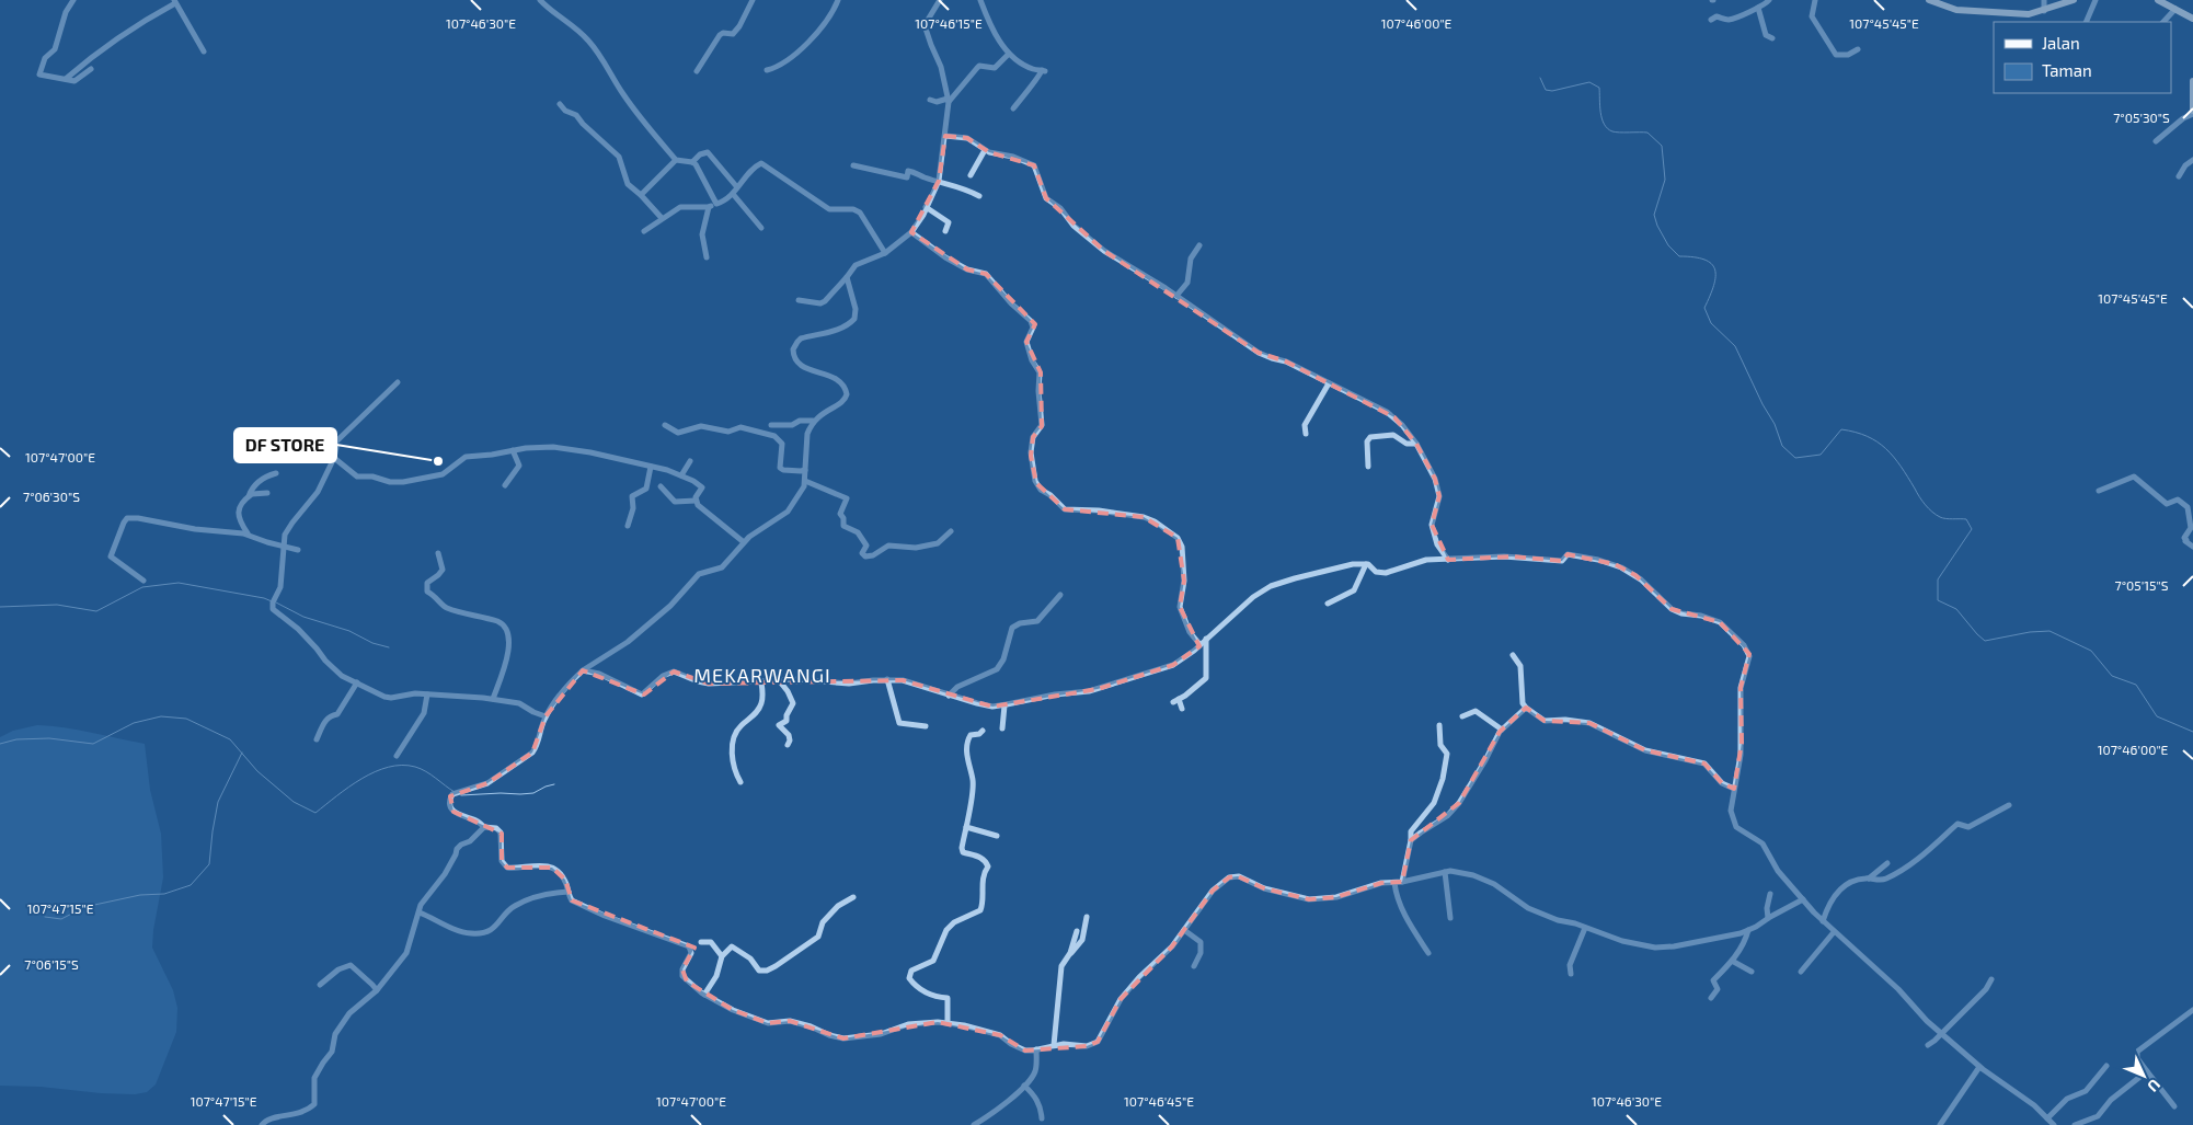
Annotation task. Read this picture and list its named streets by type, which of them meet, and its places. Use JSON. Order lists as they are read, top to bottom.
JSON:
{
  "districts": ["MEKARWANGI"],
  "places": ["DF STORE"],
  "legend": ["Jalan", "Taman"],
  "north": "bottom right",
  "coordinates": [
    "107°46'30\"E",
    "107°46'15\"E",
    "107°46'00\"E",
    "107°45'45\"E",
    "7°05'30\"S",
    "107°47'00\"E",
    "7°06'30\"S",
    "7°05'15\"S",
    "107°47'15\"E",
    "7°06'15\"S",
    "107°46'45\"E"
  ]
}
